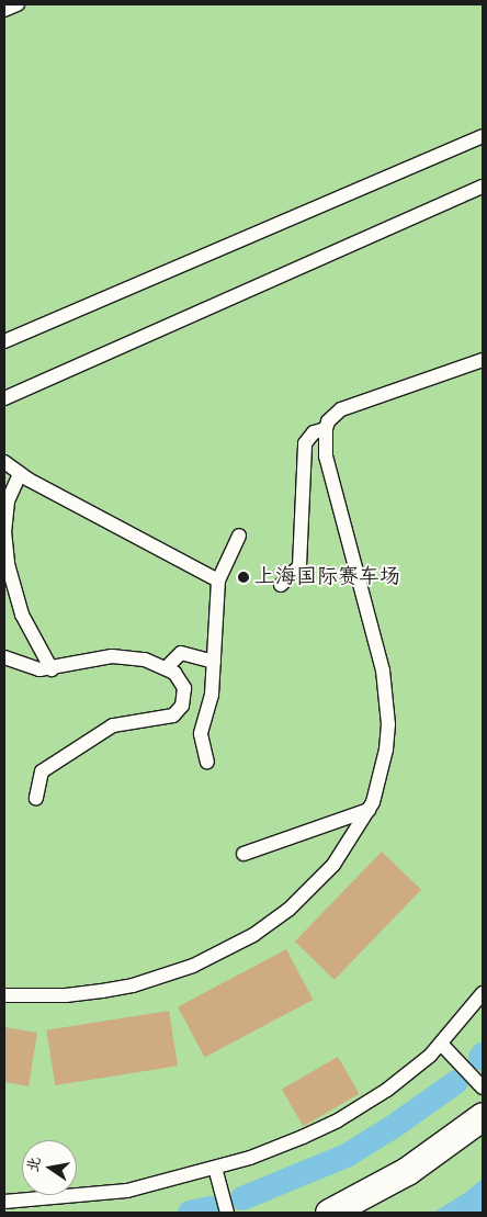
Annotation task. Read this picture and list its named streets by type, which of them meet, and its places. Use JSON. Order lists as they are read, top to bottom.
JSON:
{
  "places": ["上海国际赛车场"],
  "north": "left"
}
